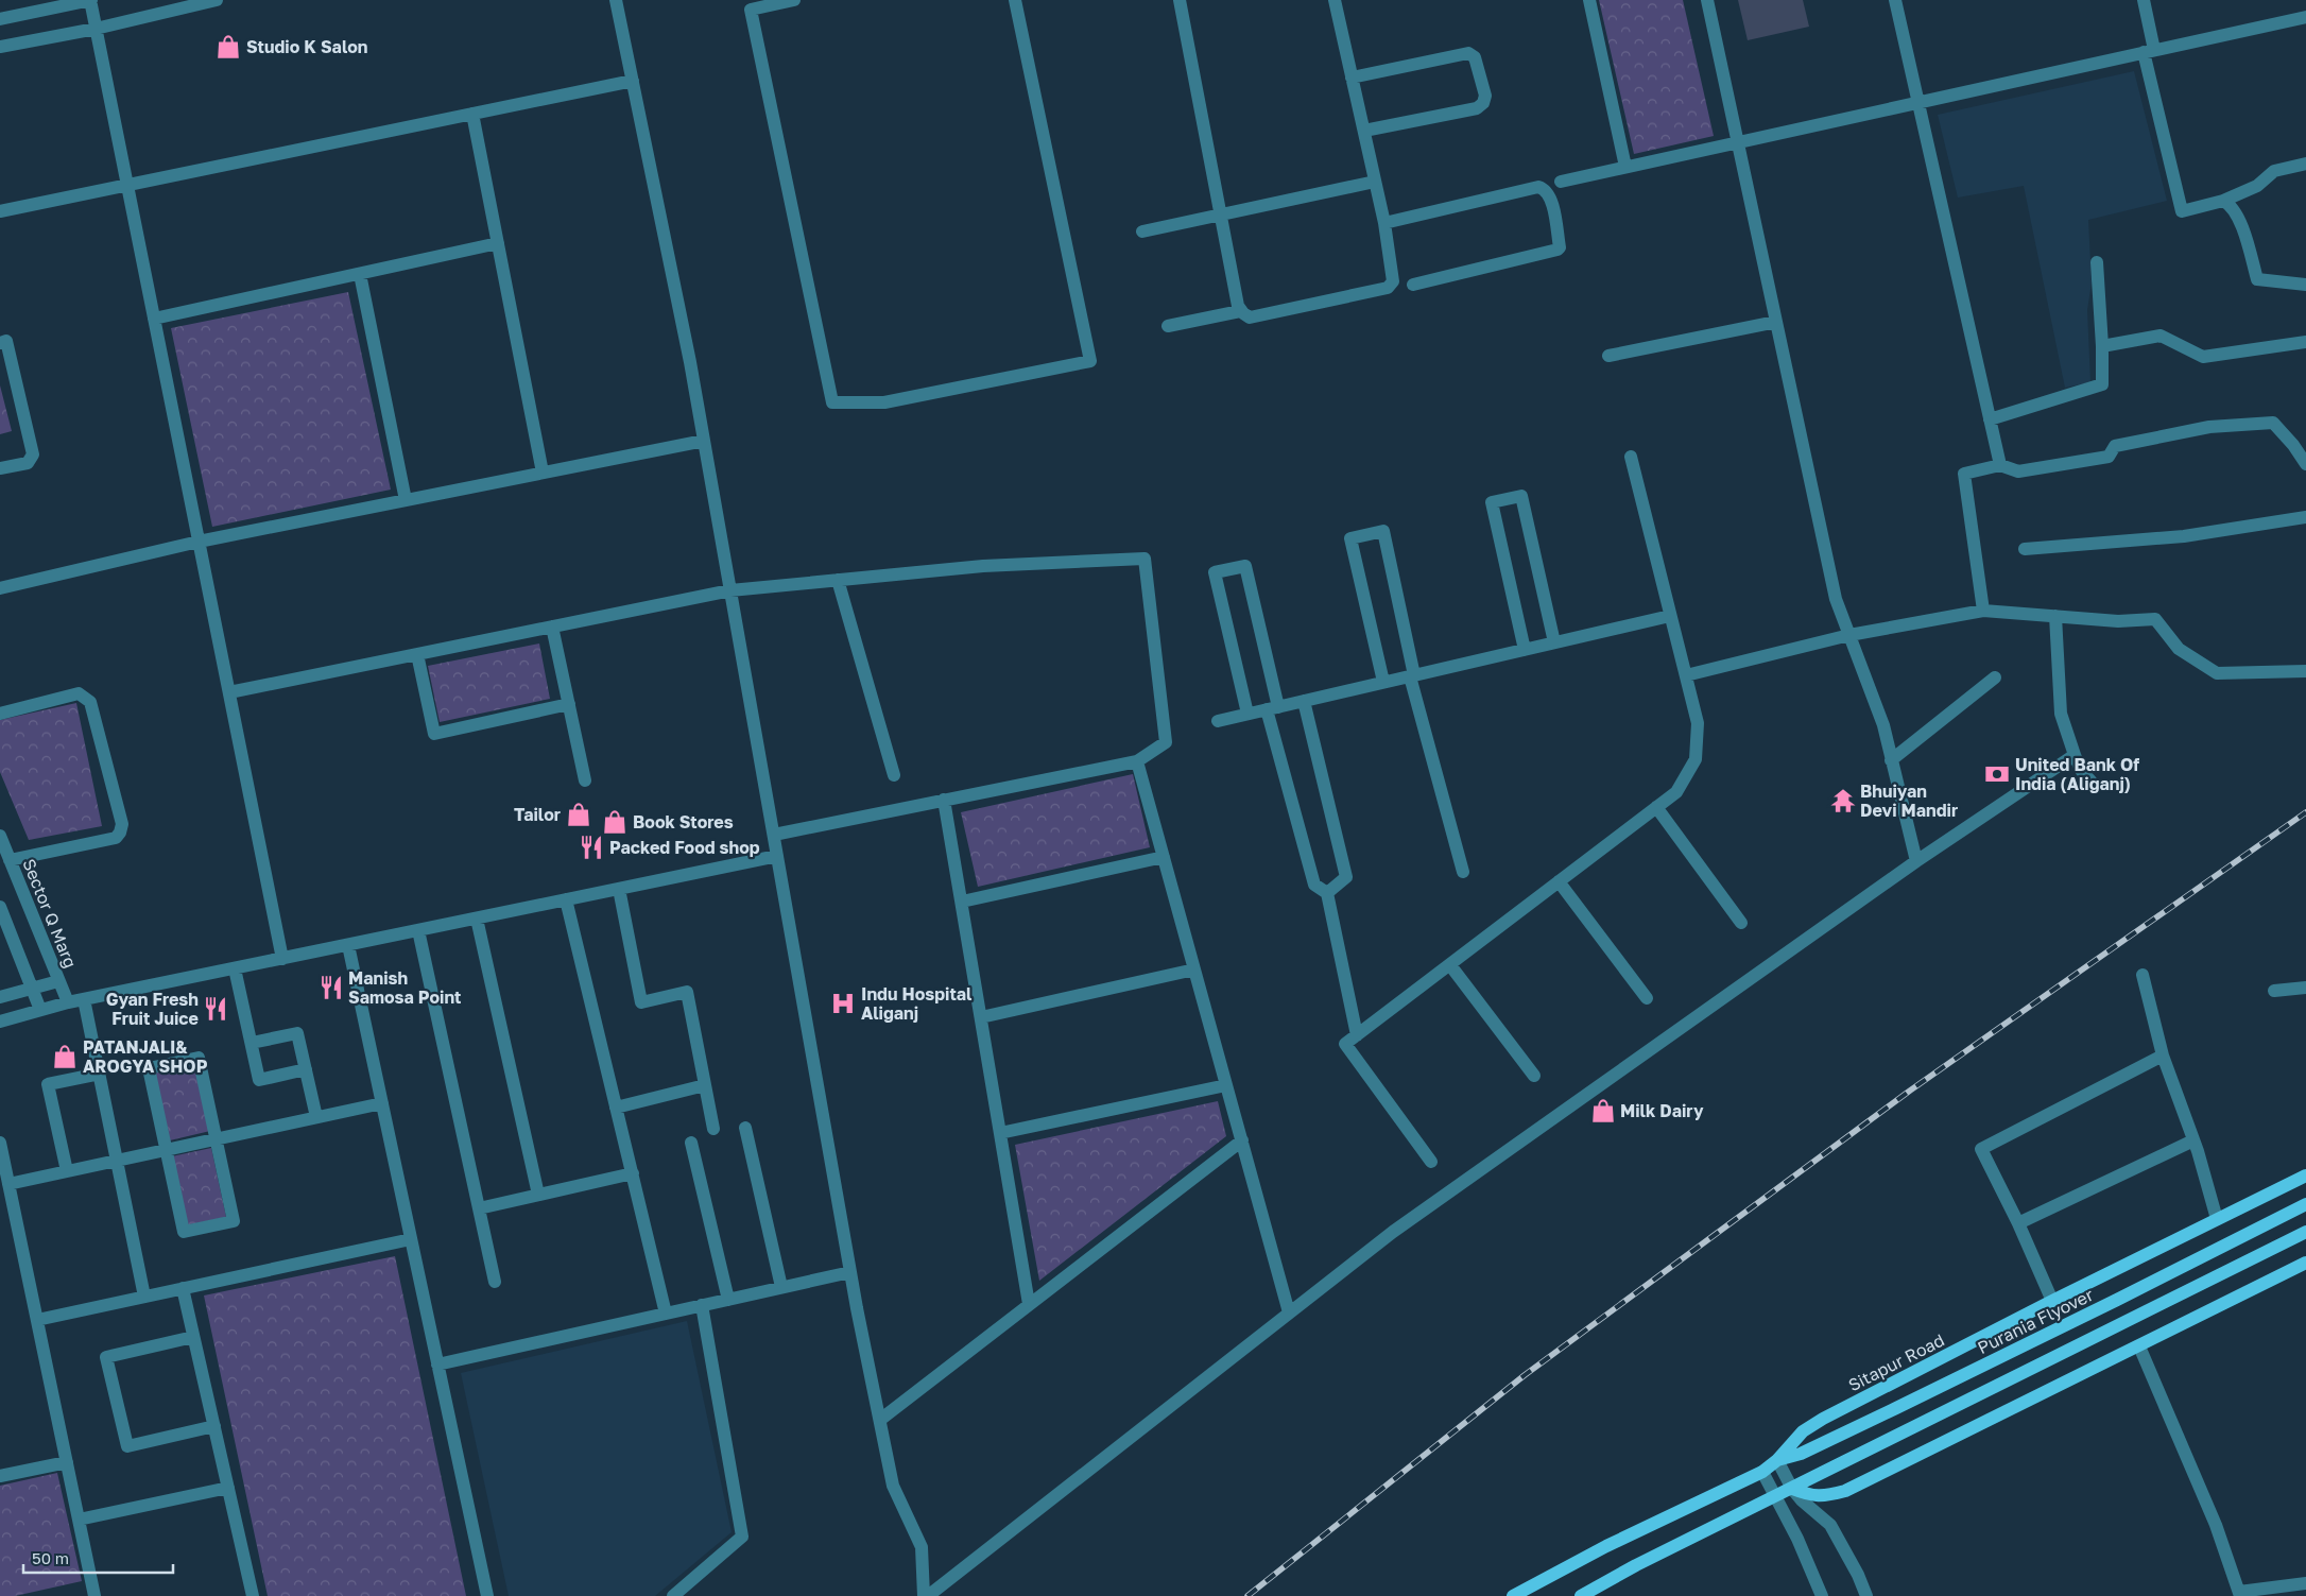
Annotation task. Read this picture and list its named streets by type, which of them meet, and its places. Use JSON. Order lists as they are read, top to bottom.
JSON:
{
  "streets": {
    "main road": ["Purania Flyover", "Sitapur Road"],
    "street": ["Sector Q Marg"]
  },
  "crossings": [
    ["Purania Flyover", "Sitapur Road"]
  ],
  "places": {
    "shop": [
      "Studio K Salon",
      "Tailor",
      "Book Stores",
      "PATANJALI& AROGYA SHOP",
      "Milk Dairy"
    ],
    "bank": ["United Bank Of India (Aliganj)"],
    "temple": ["Bhuiyan Devi Mandir"],
    "restaurant": ["Packed Food shop", "Manish Samosa Point", "Gyan Fresh Fruit Juice"],
    "hospital": ["Indu Hospital Aliganj"]
  },
  "scale_bar": "50 m"
}
